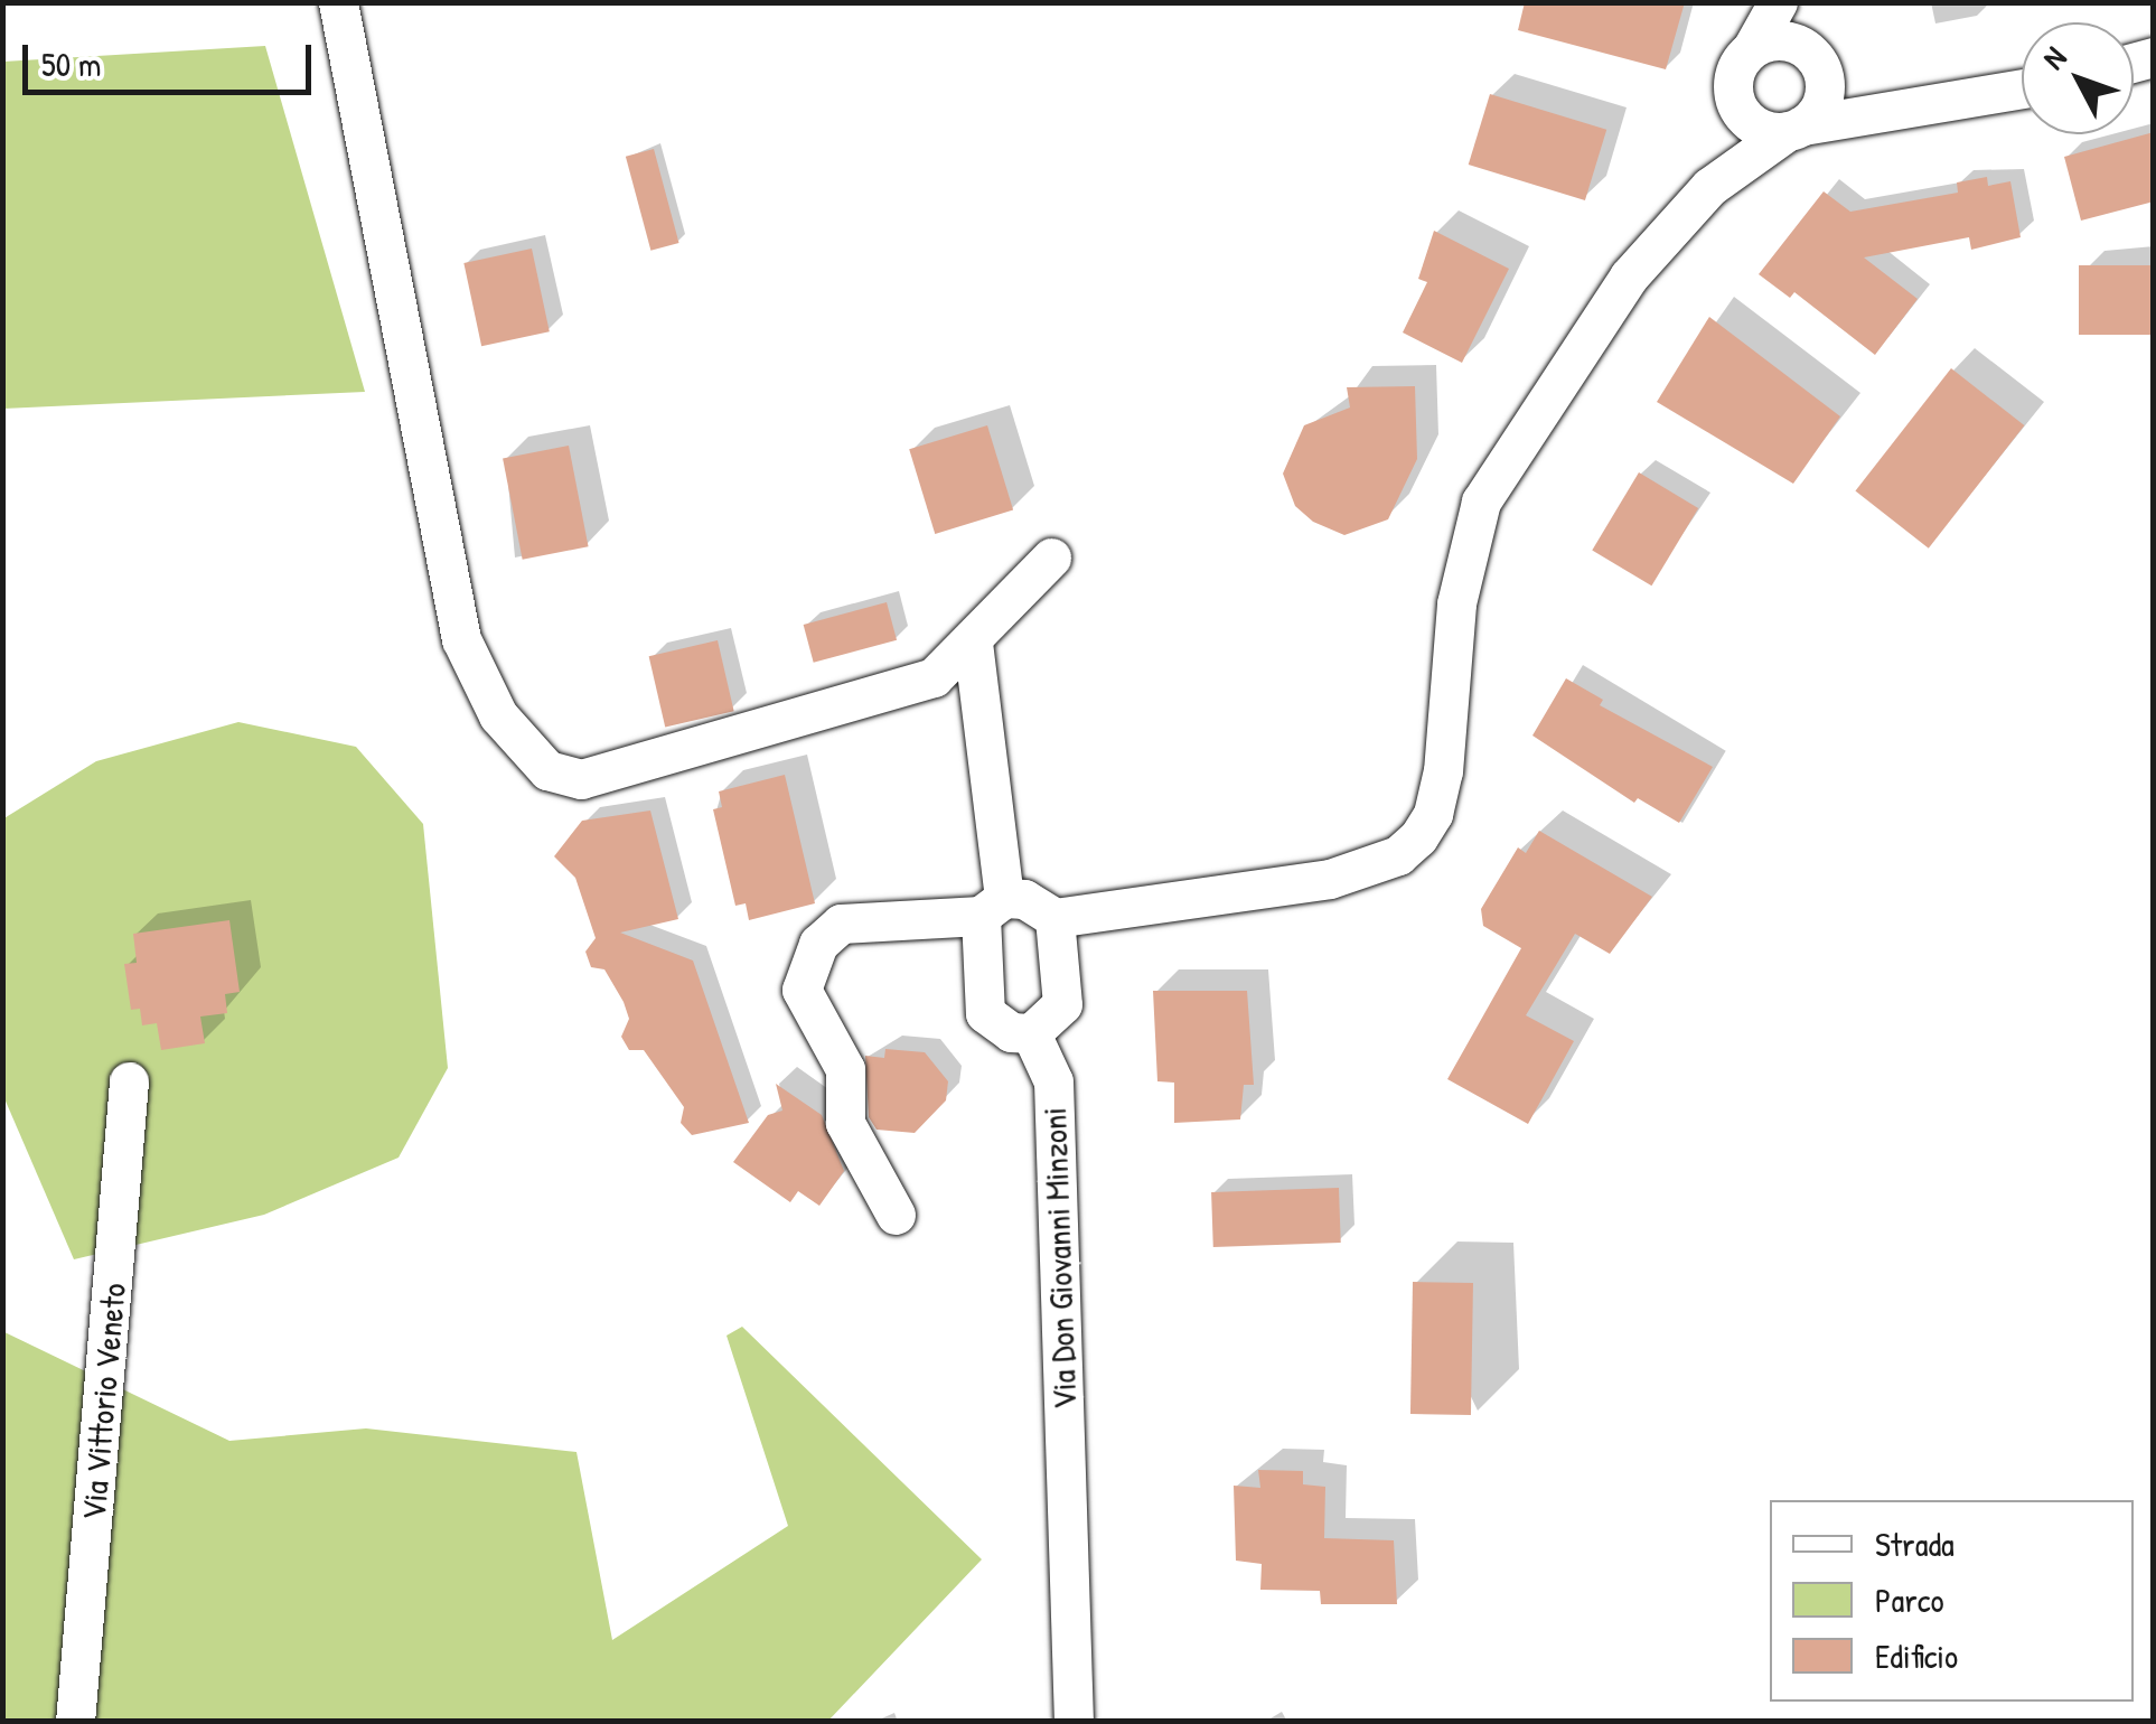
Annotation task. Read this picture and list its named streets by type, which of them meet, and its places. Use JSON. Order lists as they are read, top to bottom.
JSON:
{
  "streets": {
    "street": ["Via Don Giovanni Minzoni", "Via Vittorio Veneto"]
  },
  "legend": ["Strada", "Parco", "Edificio"],
  "scale_bar": "50 m",
  "north": "top left"
}
